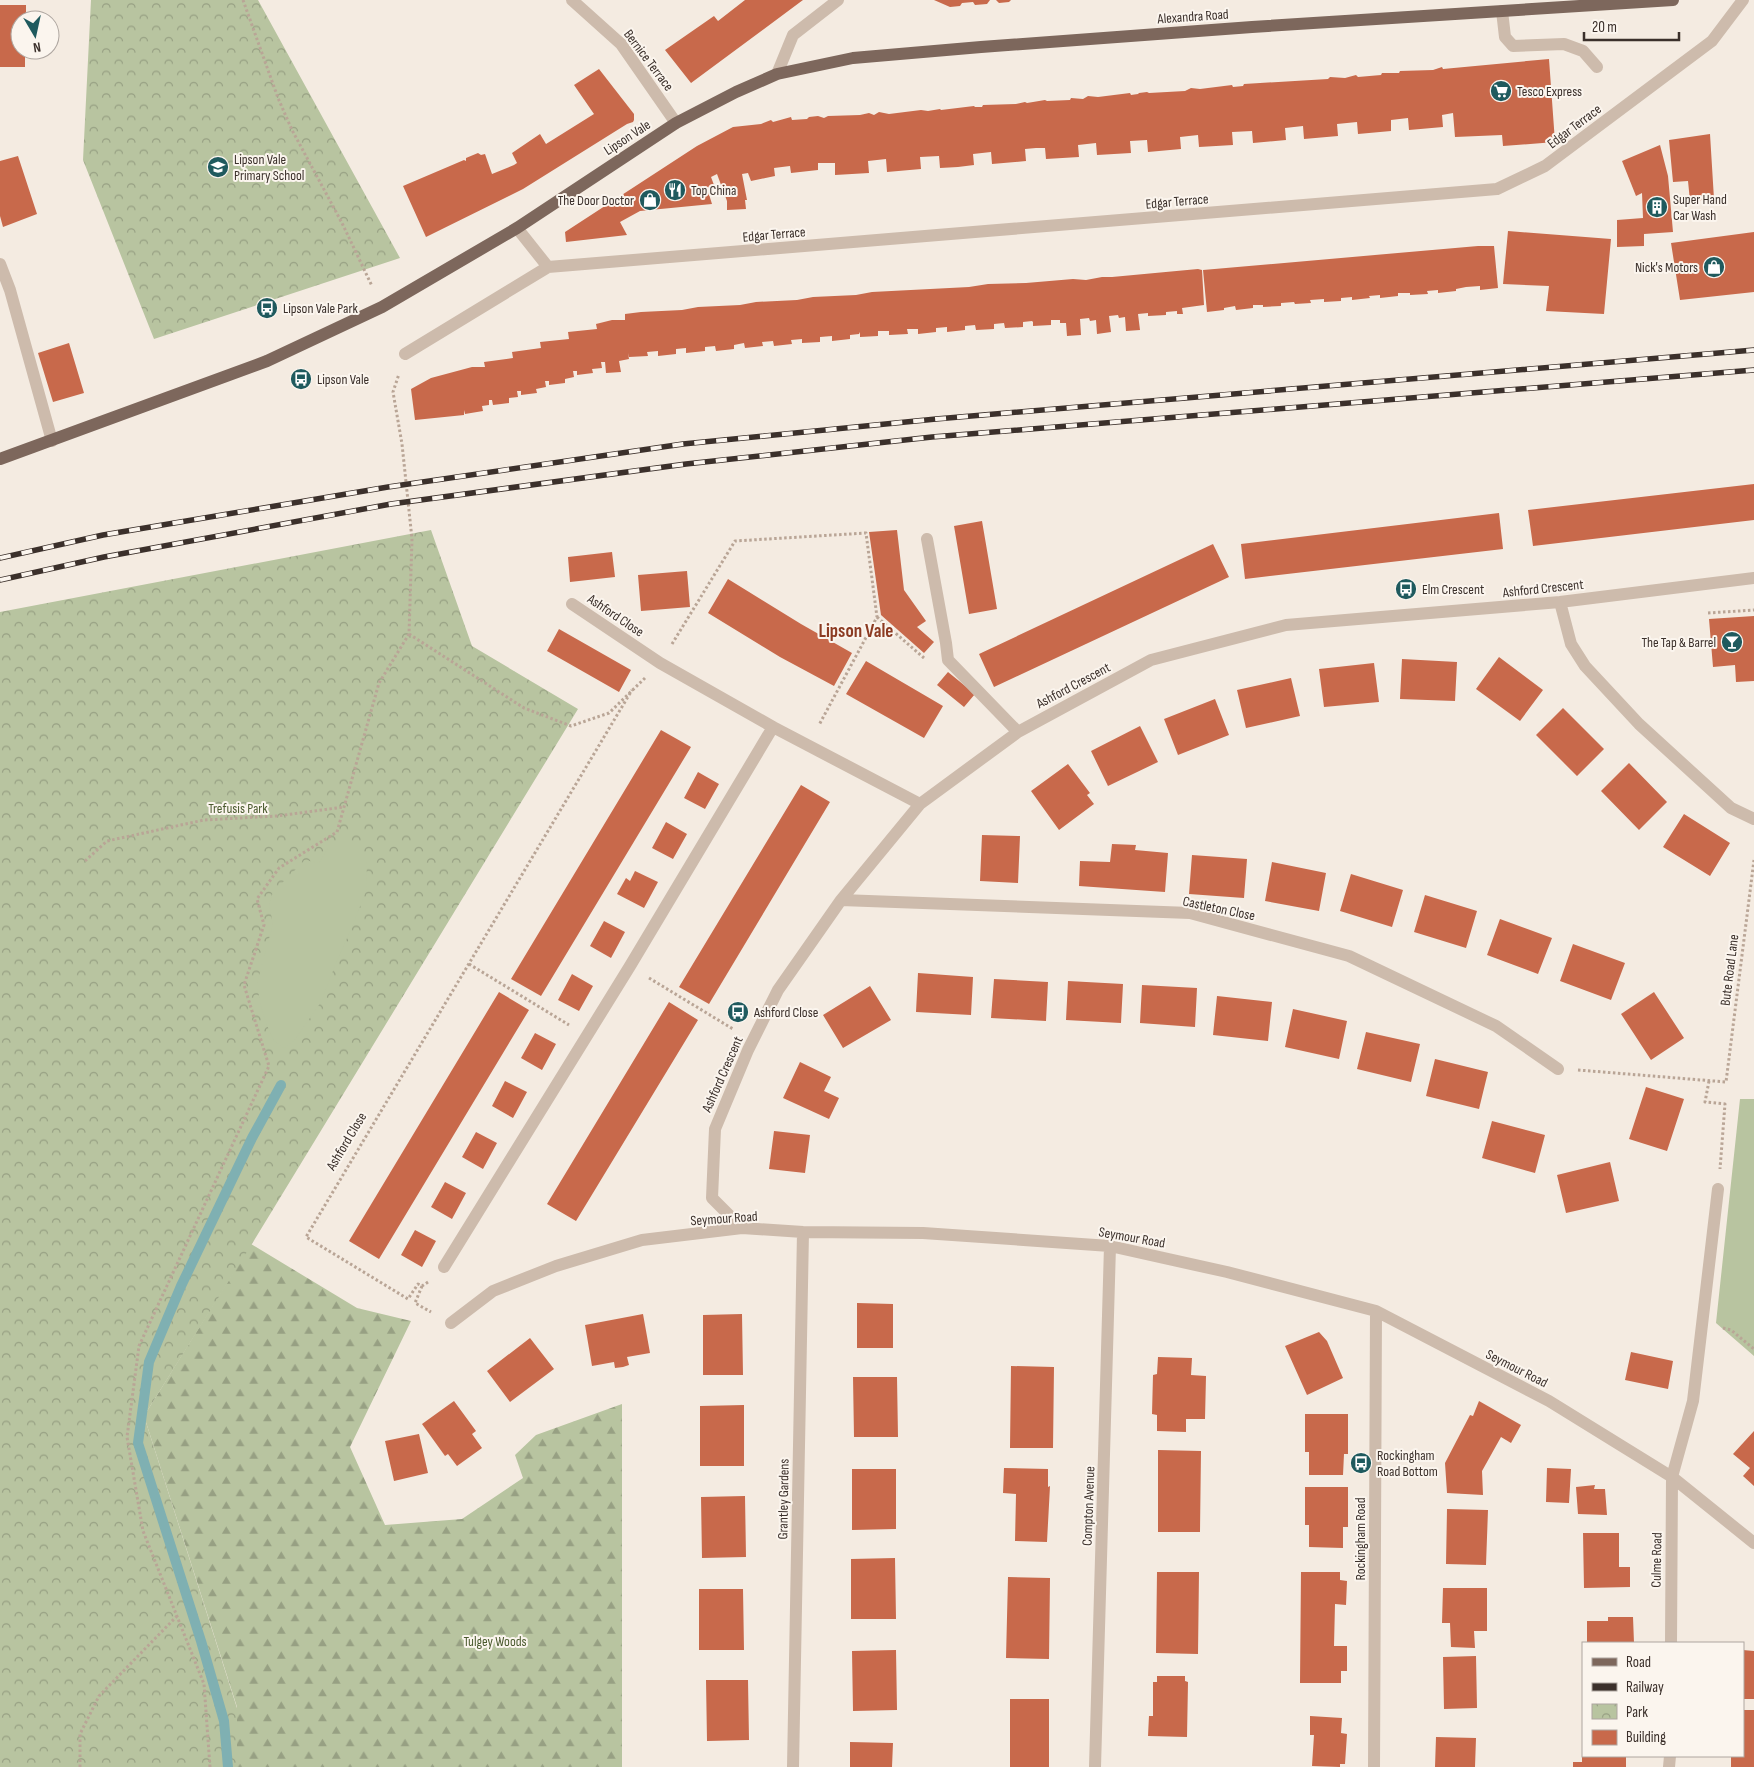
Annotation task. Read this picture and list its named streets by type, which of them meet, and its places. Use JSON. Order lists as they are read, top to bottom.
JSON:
{
  "streets": {
    "main road": ["Alexandra Road", "Lipson Vale"],
    "street": [
      "Bernice Terrace",
      "Edgar Terrace",
      "Ashford Crescent",
      "Ashford Close",
      "Castleton Close",
      "Seymour Road",
      "Grantley Gardens",
      "Compton Avenue",
      "Rockingham Road",
      "Culme Road"
    ],
    "path": ["Bute Road Lane"]
  },
  "crossings": [
    ["Alexandra Road", "Lipson Vale"],
    ["Bernice Terrace", "Lipson Vale"],
    ["Ashford Crescent", "Ashford Close"],
    ["Ashford Crescent", "Castleton Close"],
    ["Ashford Crescent", "Seymour Road"],
    ["Seymour Road", "Grantley Gardens"],
    ["Seymour Road", "Compton Avenue"],
    ["Seymour Road", "Rockingham Road"],
    ["Seymour Road", "Culme Road"]
  ],
  "districts": ["Lipson Vale"],
  "parks": ["Trefusis Park", "Tulgey Woods"],
  "places": {
    "supermarket": ["Tesco Express"],
    "school or university": ["Lipson Vale Primary School"],
    "restaurant": ["Top China"],
    "shop": ["The Door Doctor", "Nick's Motors"],
    "building": ["Super Hand Car Wash"],
    "bus stop": [
      "Lipson Vale Park",
      "Lipson Vale",
      "Elm Crescent",
      "Ashford Close",
      "Rockingham Road Bottom"
    ],
    "bar": ["The Tap & Barrel"]
  },
  "legend": [
    "Road",
    "Railway",
    "Park",
    "Building"
  ],
  "scale_bar": "20 m",
  "north": "bottom"
}
